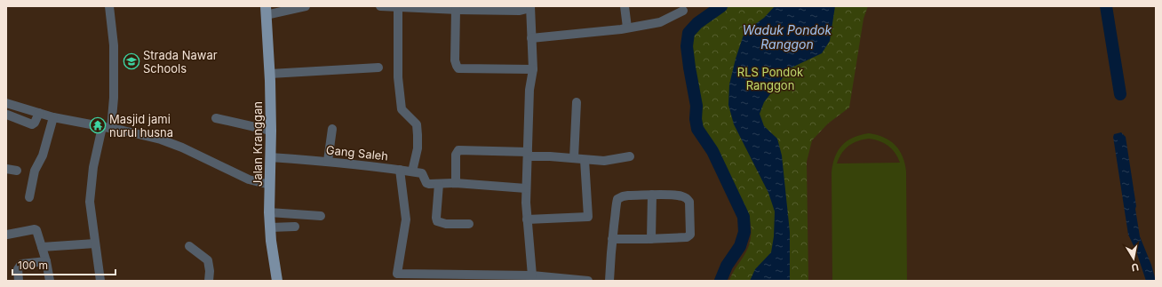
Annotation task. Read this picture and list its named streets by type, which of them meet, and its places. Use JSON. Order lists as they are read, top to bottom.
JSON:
{
  "streets": {
    "main road": ["Jalan Kranggan"],
    "street": ["Gang Saleh"]
  },
  "crossings": [
    ["Jalan Kranggan", "Gang Saleh"]
  ],
  "water": ["Waduk Pondok Ranggon"],
  "parks": ["RLS Pondok Ranggon"],
  "places": {
    "school or university": ["Strada Nawar Schools"],
    "temple": ["Masjid jami nurul husna"]
  },
  "scale_bar": "100 m",
  "north": "bottom"
}
